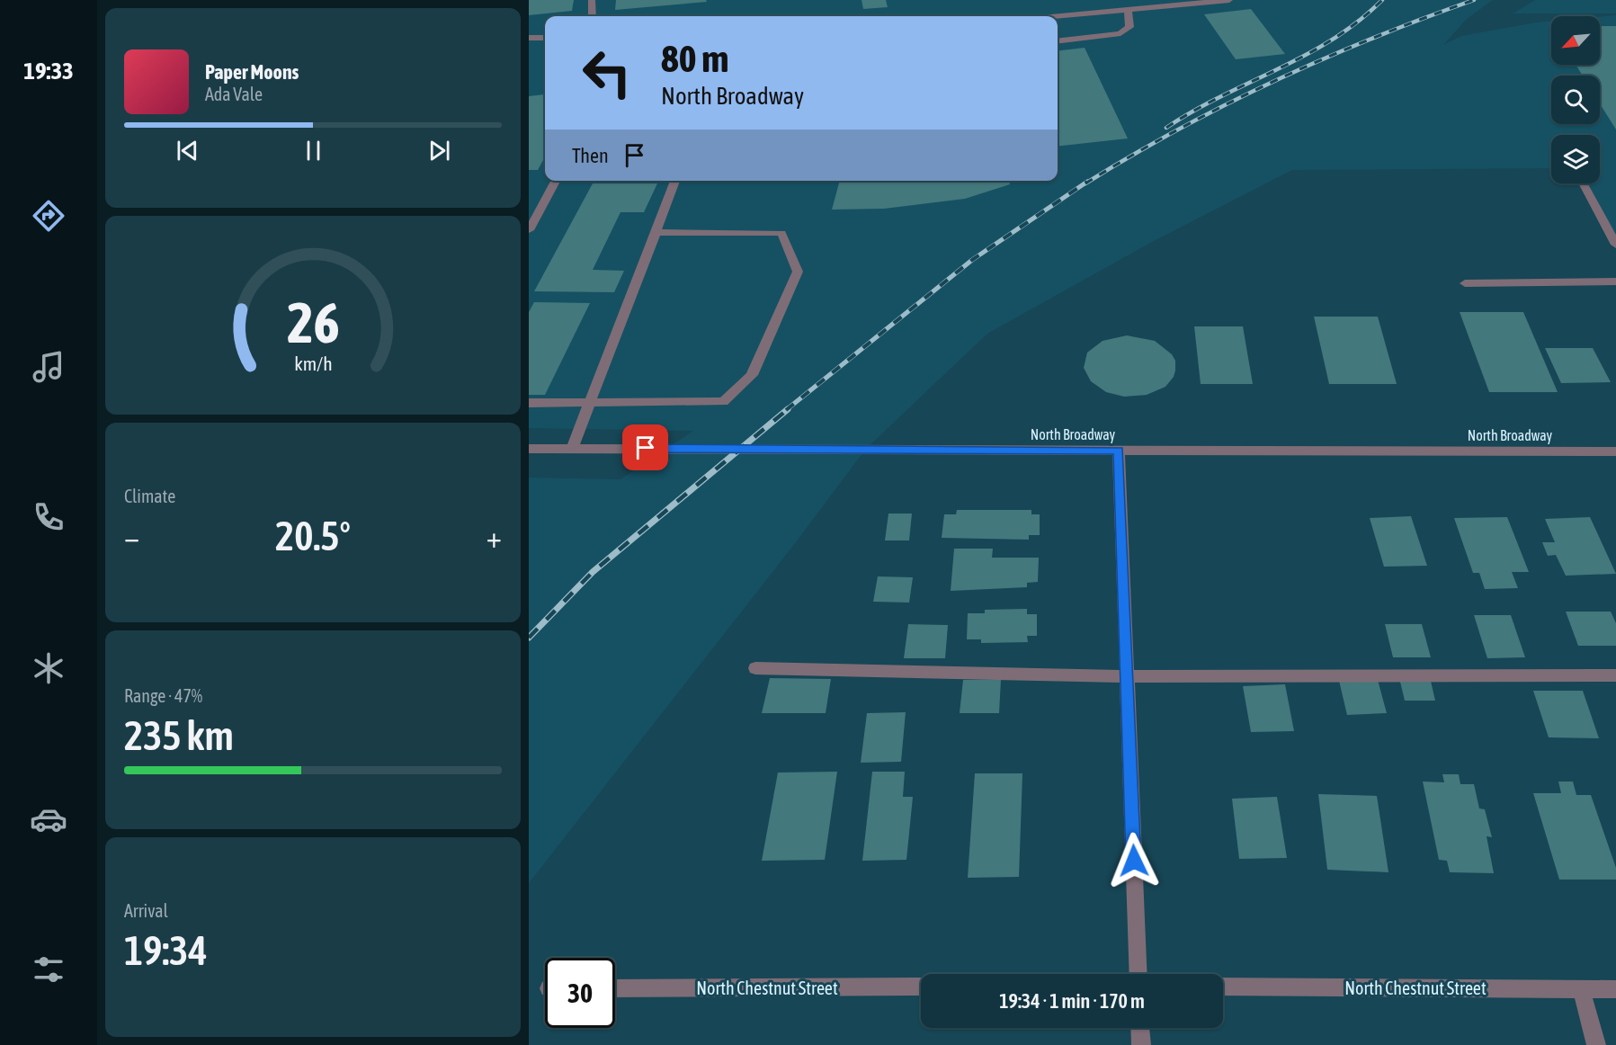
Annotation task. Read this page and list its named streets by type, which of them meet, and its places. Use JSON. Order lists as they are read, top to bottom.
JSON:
{
  "streets": {
    "street": ["North Broadway", "North Chestnut Street"]
  },
  "north": "bottom left",
  "page": {
    "tabs": "19:33",
    "turn": ["80 m", "North Broadway"],
    "song": ["Paper Moons", "Ada Vale"],
    "then": "Then",
    "tile": [
      "Climate",
      ["Range · 47%", "235 km"],
      ["Arrival", "19:34"]
    ],
    "heat": ["−", "20.5°", "+"],
    "limit": "30",
    "trip": "19:34 · 1 min · 170 m",
    "gauge": ["26", "km/h"]
  }
}
